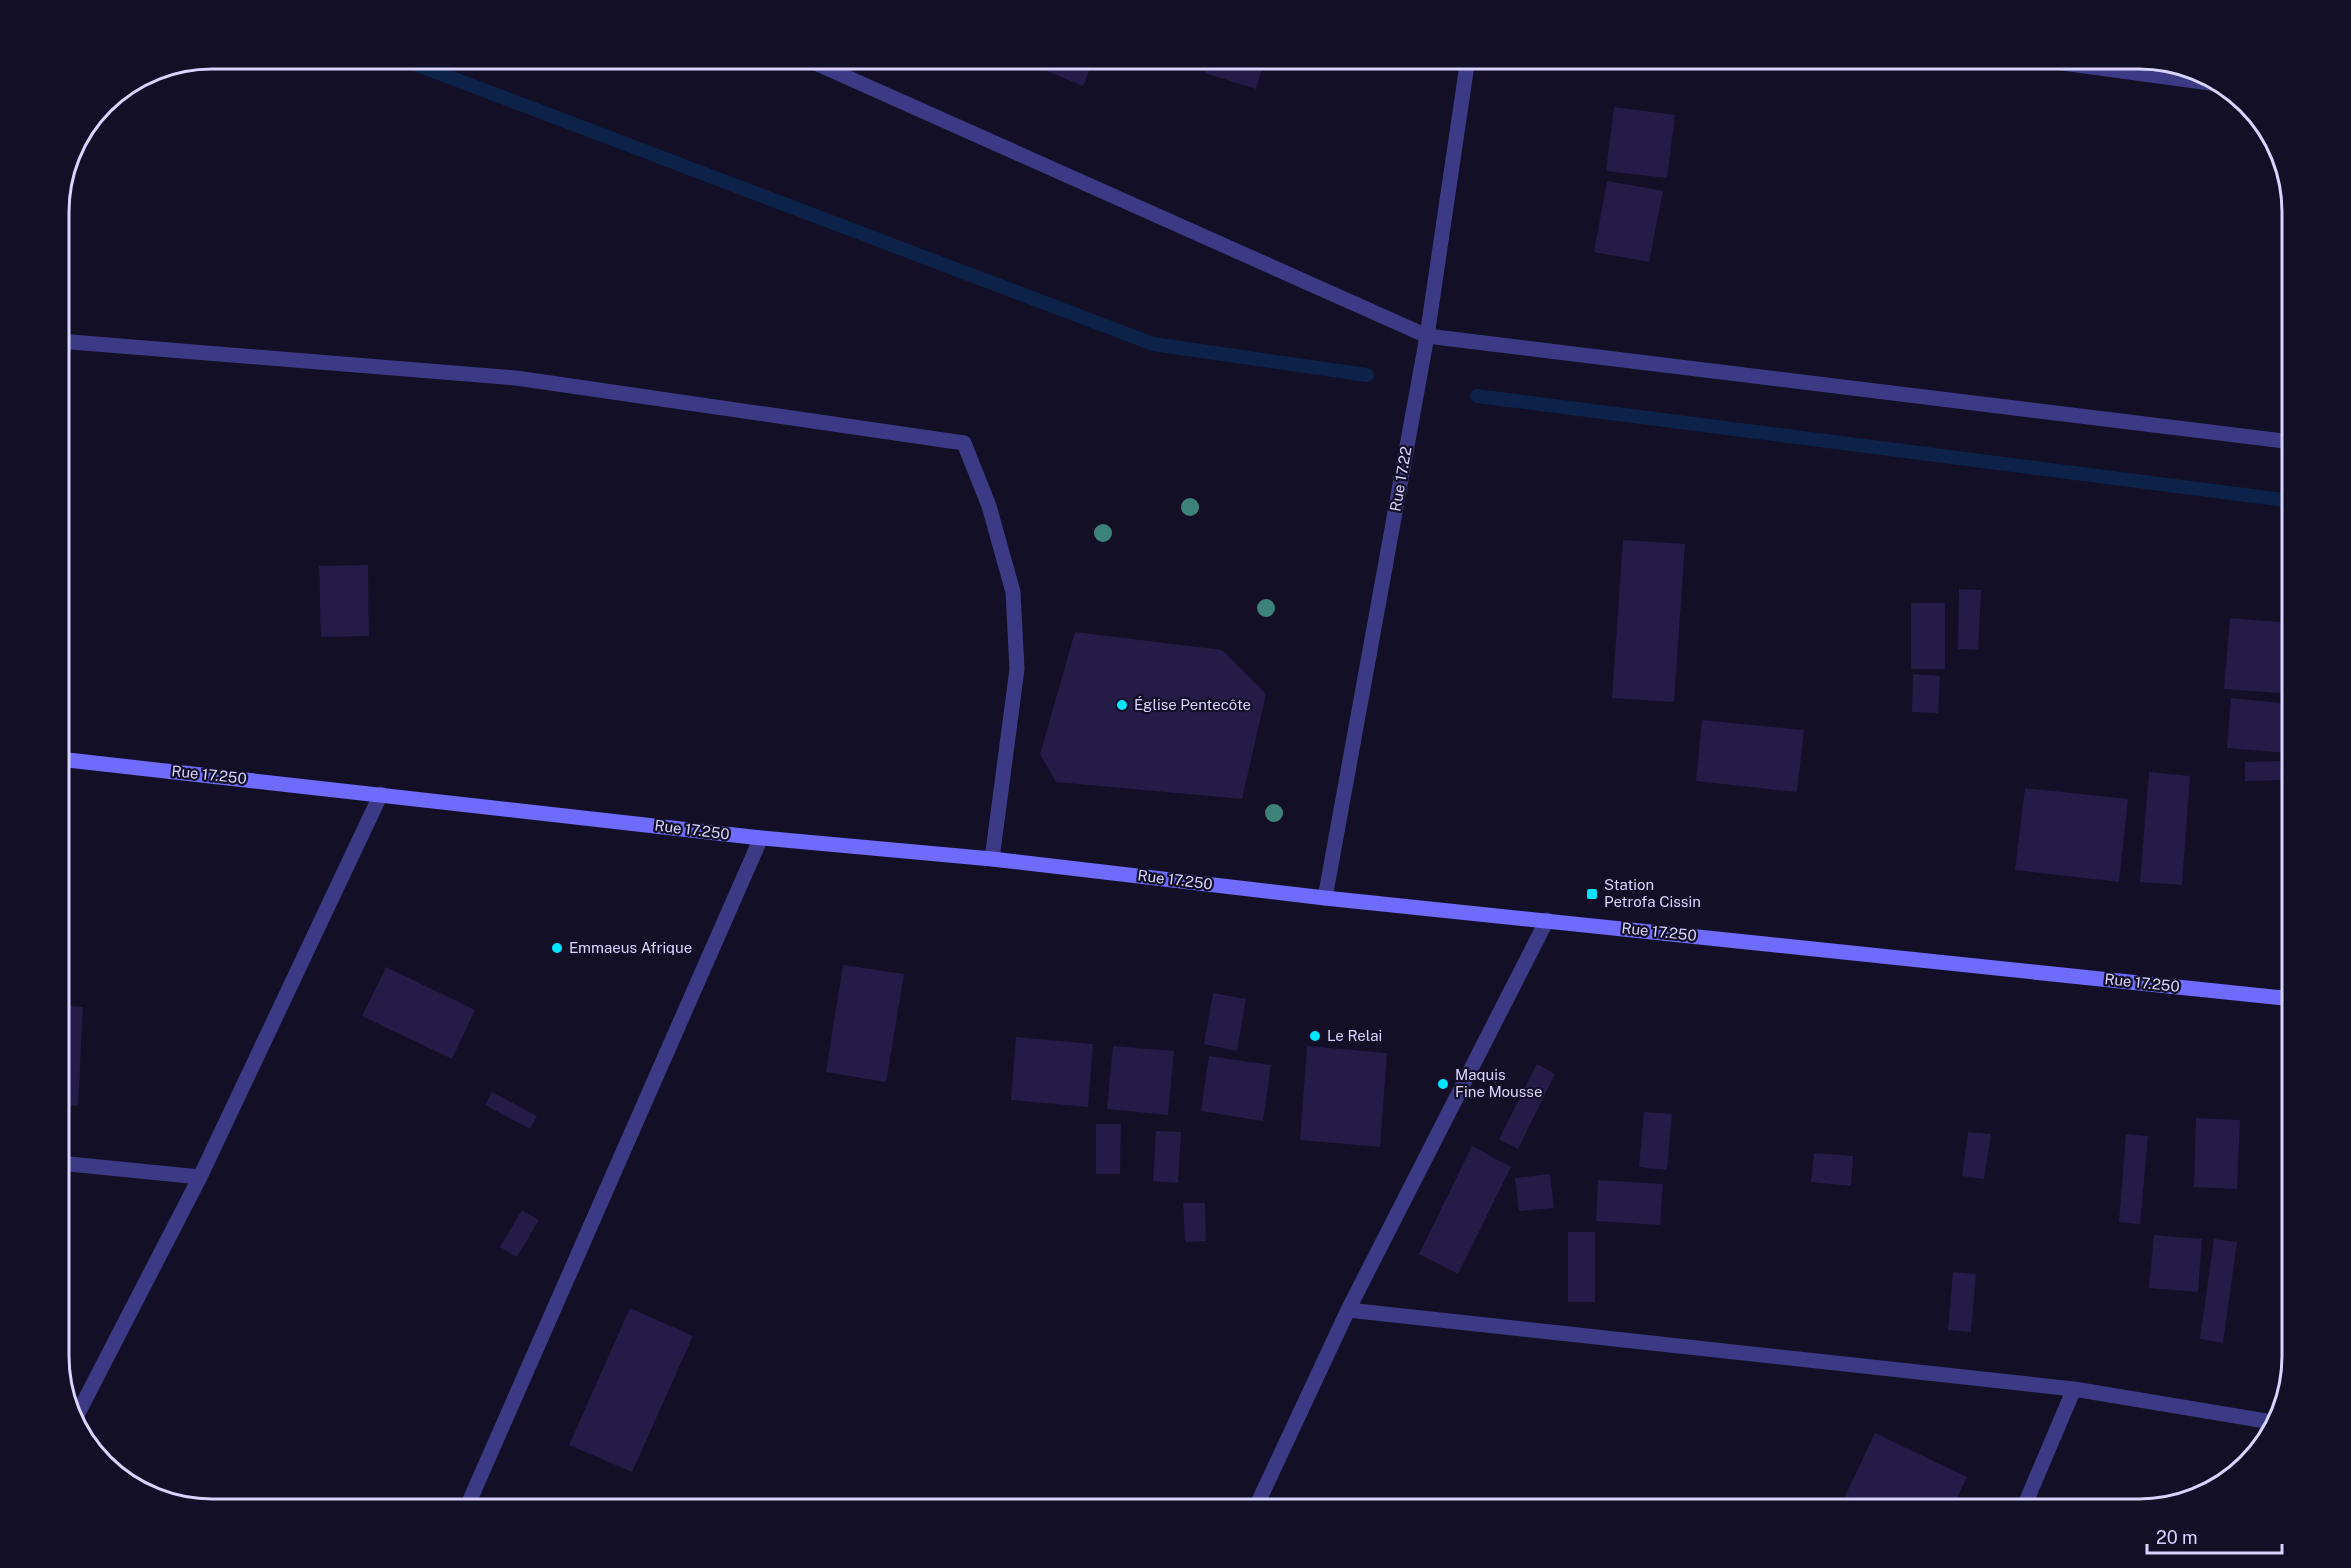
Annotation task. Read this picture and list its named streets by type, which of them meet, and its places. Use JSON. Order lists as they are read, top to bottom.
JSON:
{
  "streets": {
    "street": ["Rue 17.22", "Rue 17.250"]
  },
  "crossings": [
    ["Rue 17.22", "Rue 17.250"]
  ],
  "places": {
    "other": [
      "Église Pentecôte",
      "Emmaeus Afrique",
      "Le Relai",
      "Maquis Fine Mousse"
    ],
    "transit": ["Station Petrofa Cissin"]
  },
  "scale_bar": "20 m"
}
